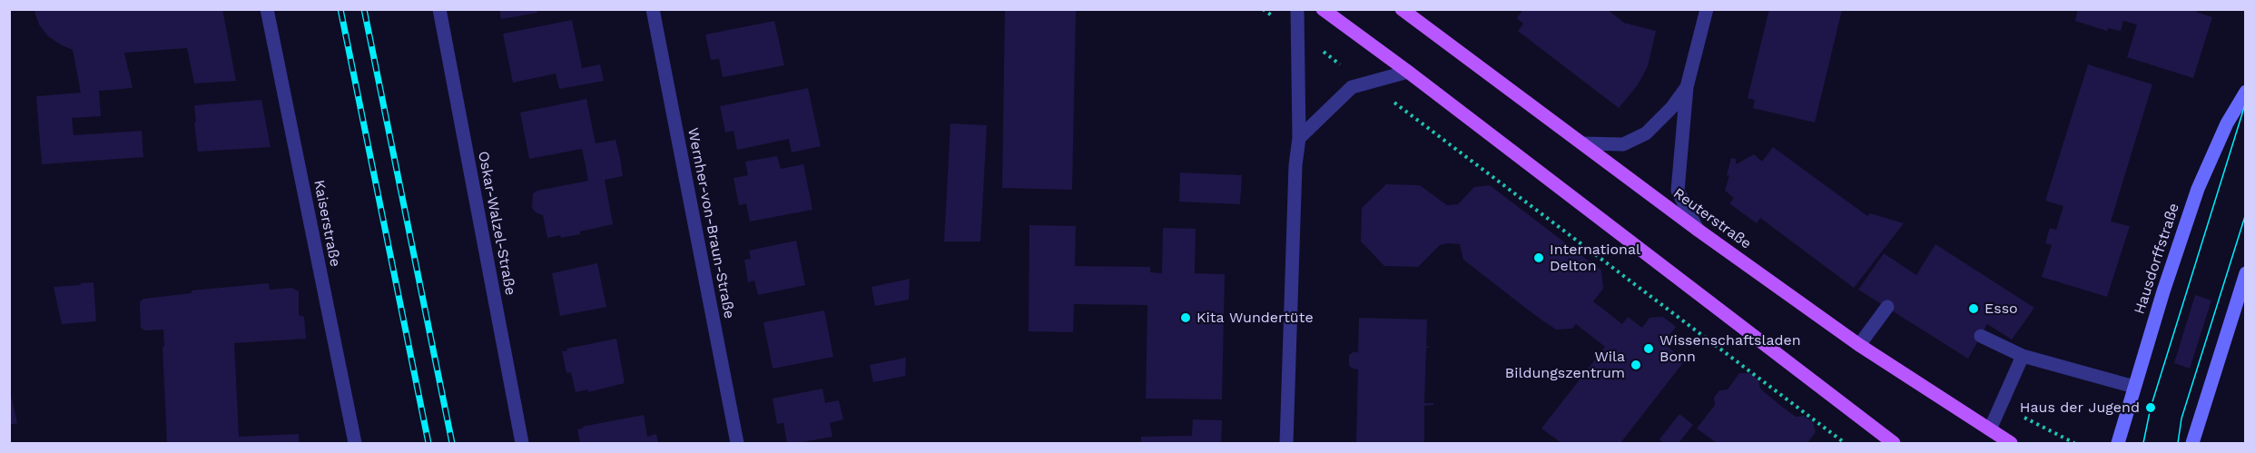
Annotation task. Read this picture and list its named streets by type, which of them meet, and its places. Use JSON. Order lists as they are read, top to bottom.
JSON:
{
  "streets": {
    "main road": ["Reuterstraße", "Hausdorffstraße"],
    "street": ["Kaiserstraße", "Oskar-Walzel-Straße", "Wernher-von-Braun-Straße"]
  },
  "places": [
    "International Delton",
    "Esso",
    "Kita Wundertüte",
    "Wissenschaftsladen Bonn",
    "Wila Bildungszentrum",
    "Haus der Jugend"
  ]
}
